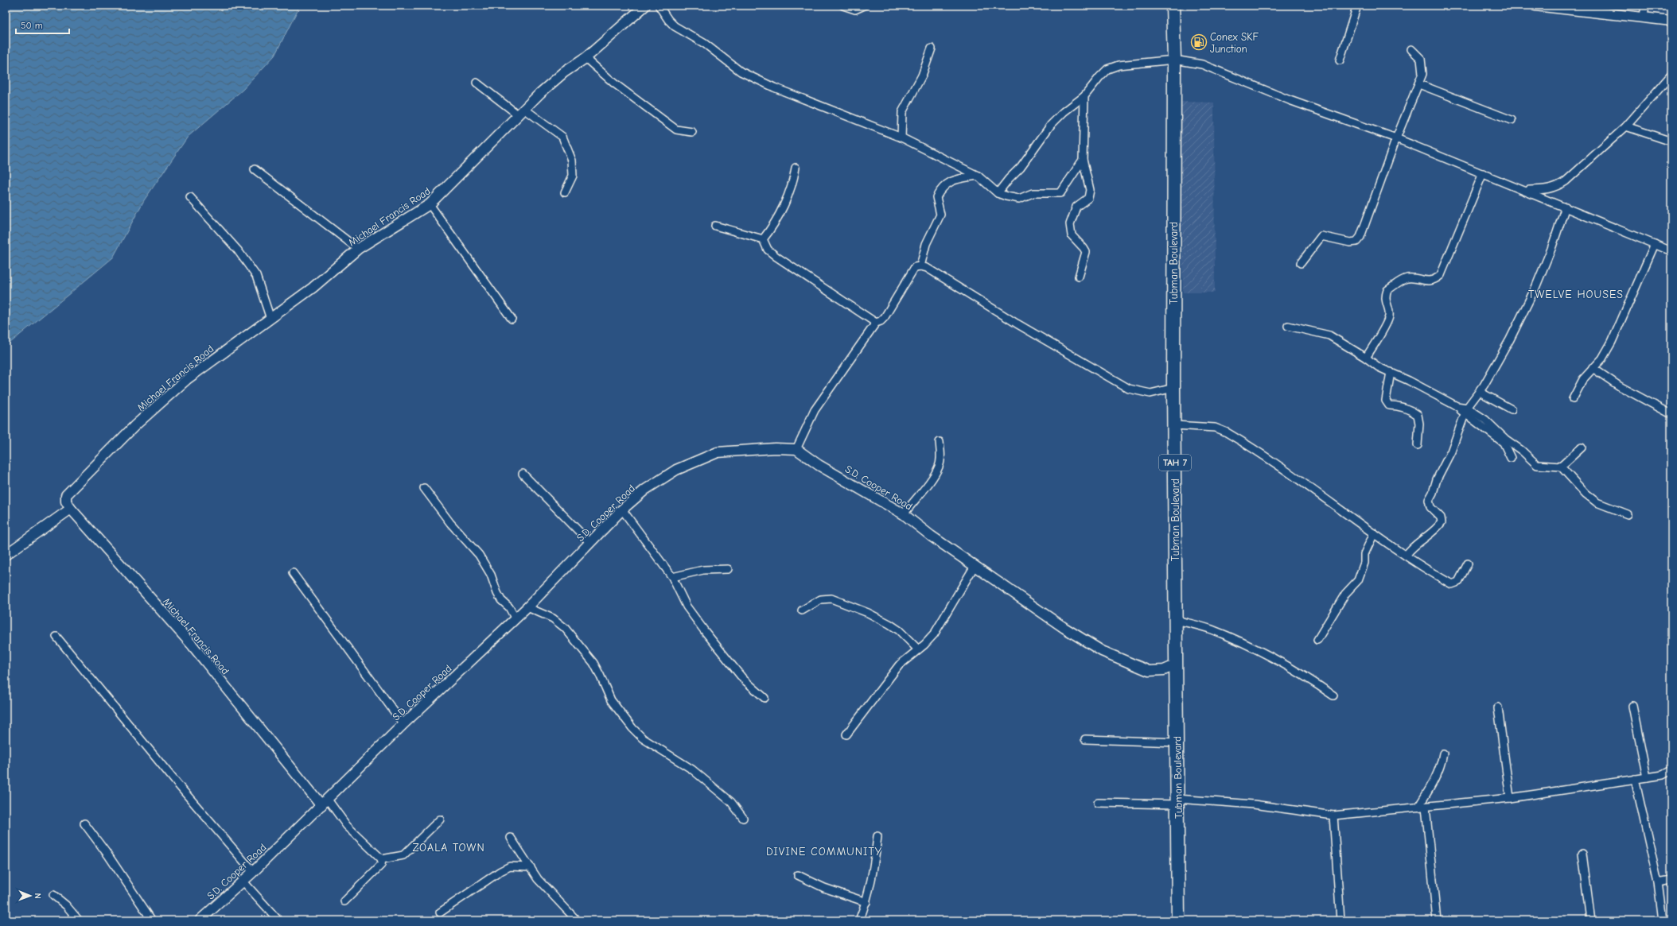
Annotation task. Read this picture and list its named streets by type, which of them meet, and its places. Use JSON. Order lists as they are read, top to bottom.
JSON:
{
  "streets": {
    "highway": ["Tubman Boulevard", "TAH 7"],
    "street": ["Michael Francis Road", "S.D. Cooper Road"]
  },
  "crossings": [
    ["Michael Francis Road", "S.D. Cooper Road"],
    ["Tubman Boulevard", "S.D. Cooper Road"]
  ],
  "districts": ["TWELVE HOUSES", "ZOALA TOWN", "DIVINE COMMUNITY"],
  "places": {
    "fuel station": ["Conex SKF Junction"]
  },
  "scale_bar": "50 m",
  "north": "right"
}
